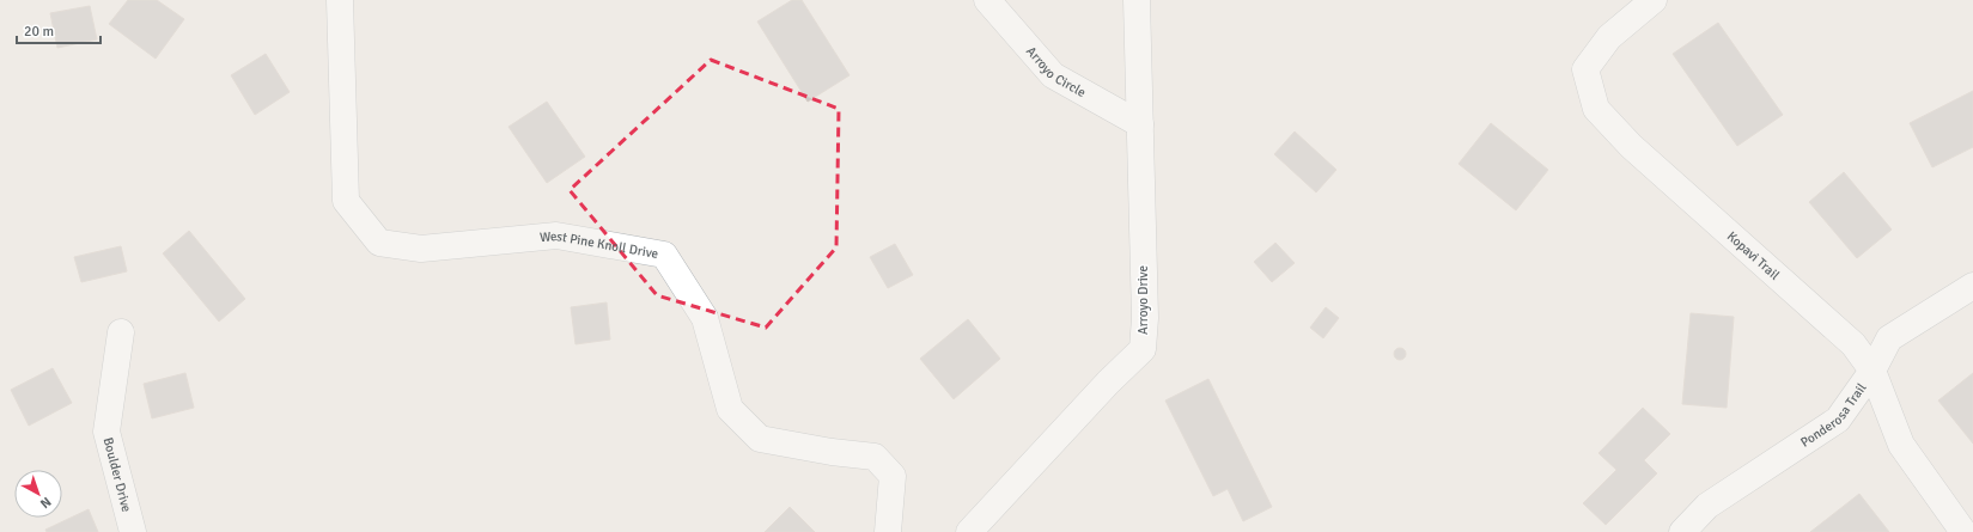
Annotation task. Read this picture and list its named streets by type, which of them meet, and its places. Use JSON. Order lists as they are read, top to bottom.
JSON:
{
  "streets": {
    "street": [
      "Arroyo Circle",
      "West Pine Knoll Drive",
      "Kopavi Trail",
      "Arroyo Drive",
      "Ponderosa Trail",
      "Boulder Drive"
    ]
  },
  "crossings": [
    ["Arroyo Circle", "Arroyo Drive"],
    ["Kopavi Trail", "Ponderosa Trail"]
  ],
  "scale_bar": "20 m",
  "north": "bottom right"
}
